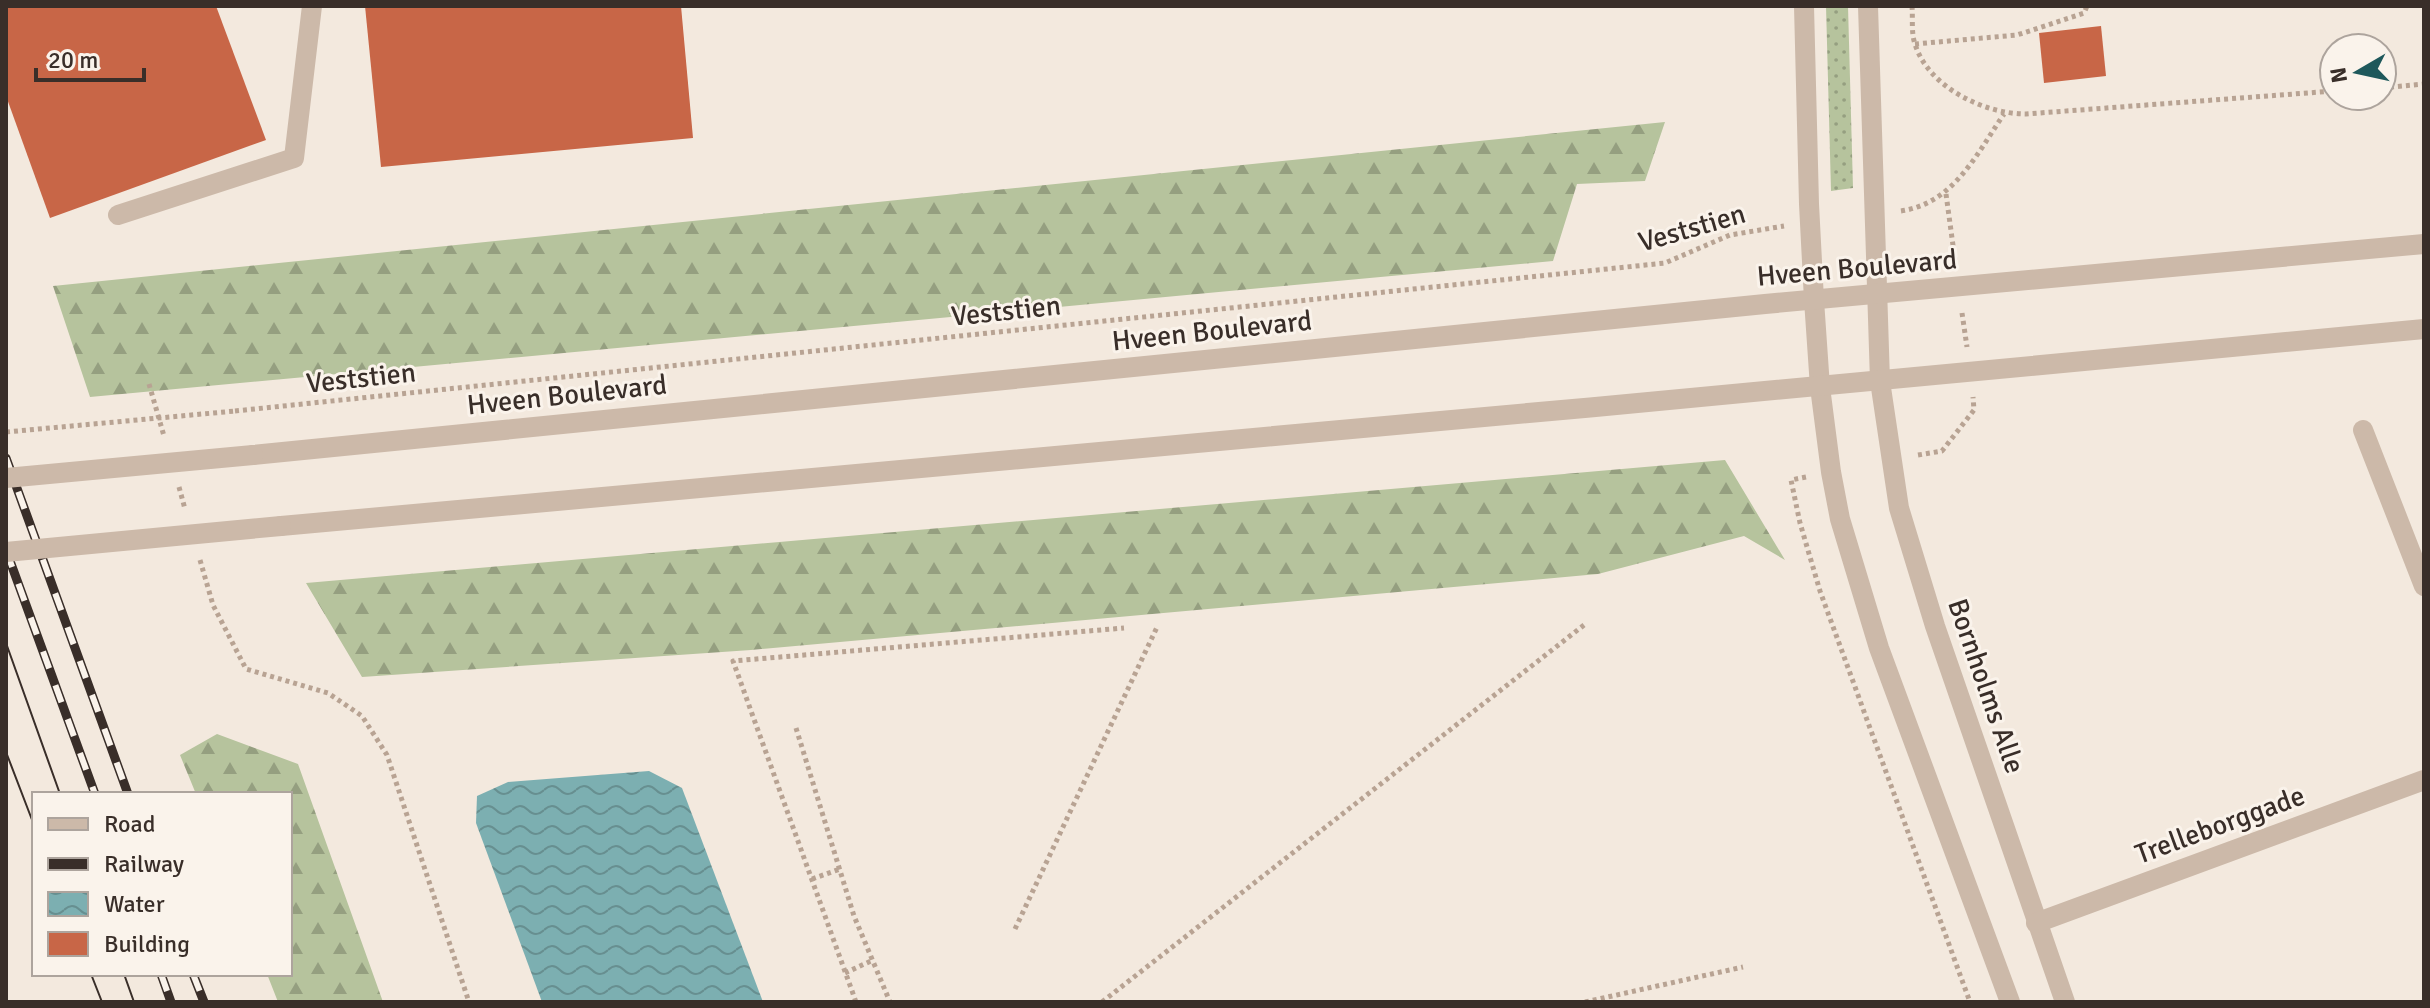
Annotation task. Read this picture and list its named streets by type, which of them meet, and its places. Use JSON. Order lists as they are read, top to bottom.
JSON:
{
  "streets": {
    "street": ["Hveen Boulevard", "Bornholms Alle", "Trelleborggade"],
    "path": ["Veststien"]
  },
  "crossings": [
    ["Hveen Boulevard", "Bornholms Alle"],
    ["Bornholms Alle", "Trelleborggade"]
  ],
  "legend": [
    "Road",
    "Railway",
    "Water",
    "Building"
  ],
  "scale_bar": "20 m",
  "north": "left"
}
